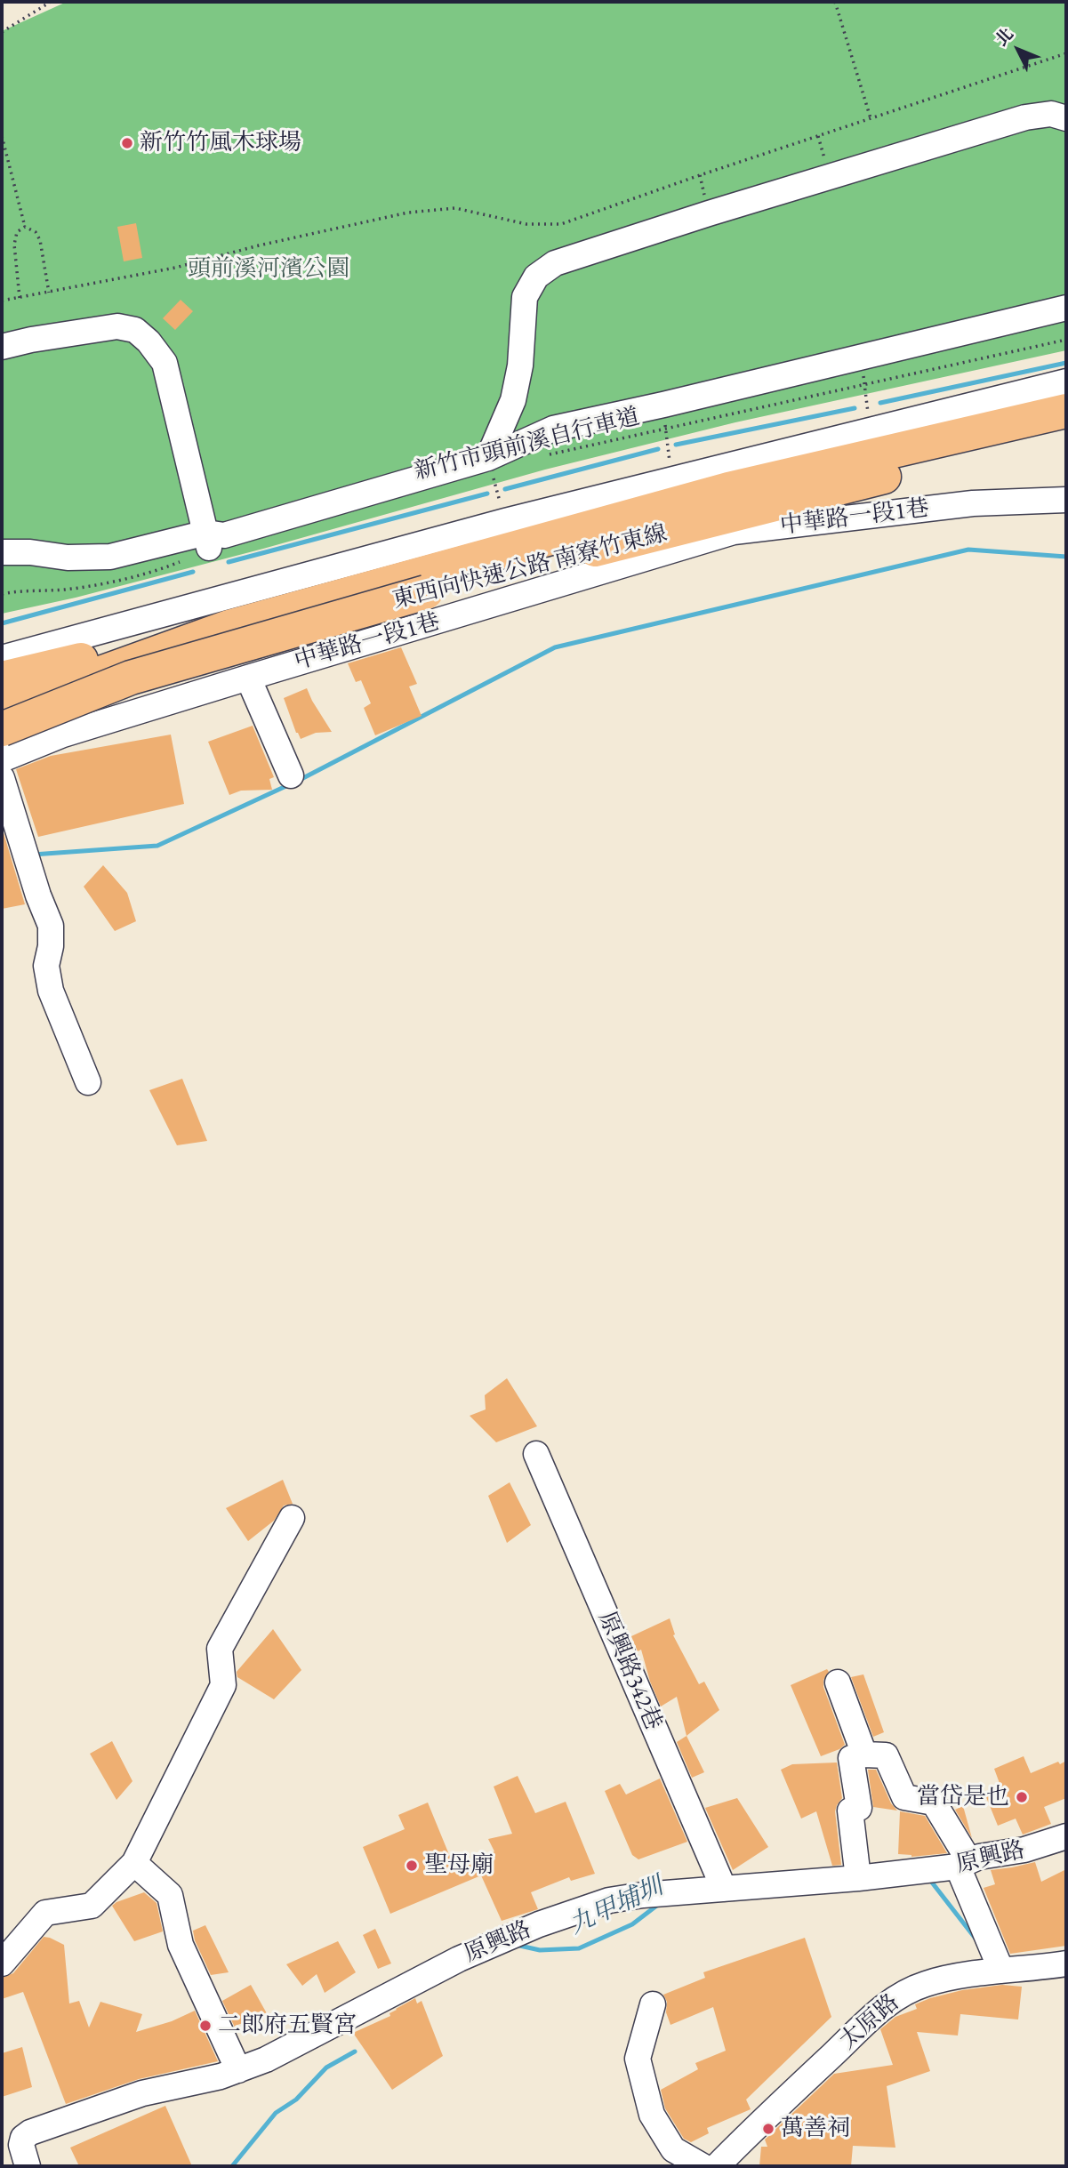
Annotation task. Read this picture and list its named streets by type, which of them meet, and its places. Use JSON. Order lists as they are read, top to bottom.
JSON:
{
  "streets": {
    "highway": ["東西向快速公路 南寮竹東線"],
    "street": [
      "中華路一段1巷",
      "原興路342巷",
      "原興路",
      "太原路"
    ],
    "path": ["新竹市頭前溪自行車道"]
  },
  "crossings": [
    ["原興路342巷", "原興路"]
  ],
  "water": ["九甲埔圳"],
  "parks": ["頭前溪河濱公園"],
  "places": [
    "新竹竹風木球場",
    "當岱是也",
    "聖母廟",
    "二郎府五賢宮",
    "萬善祠"
  ],
  "north": "top left"
}
